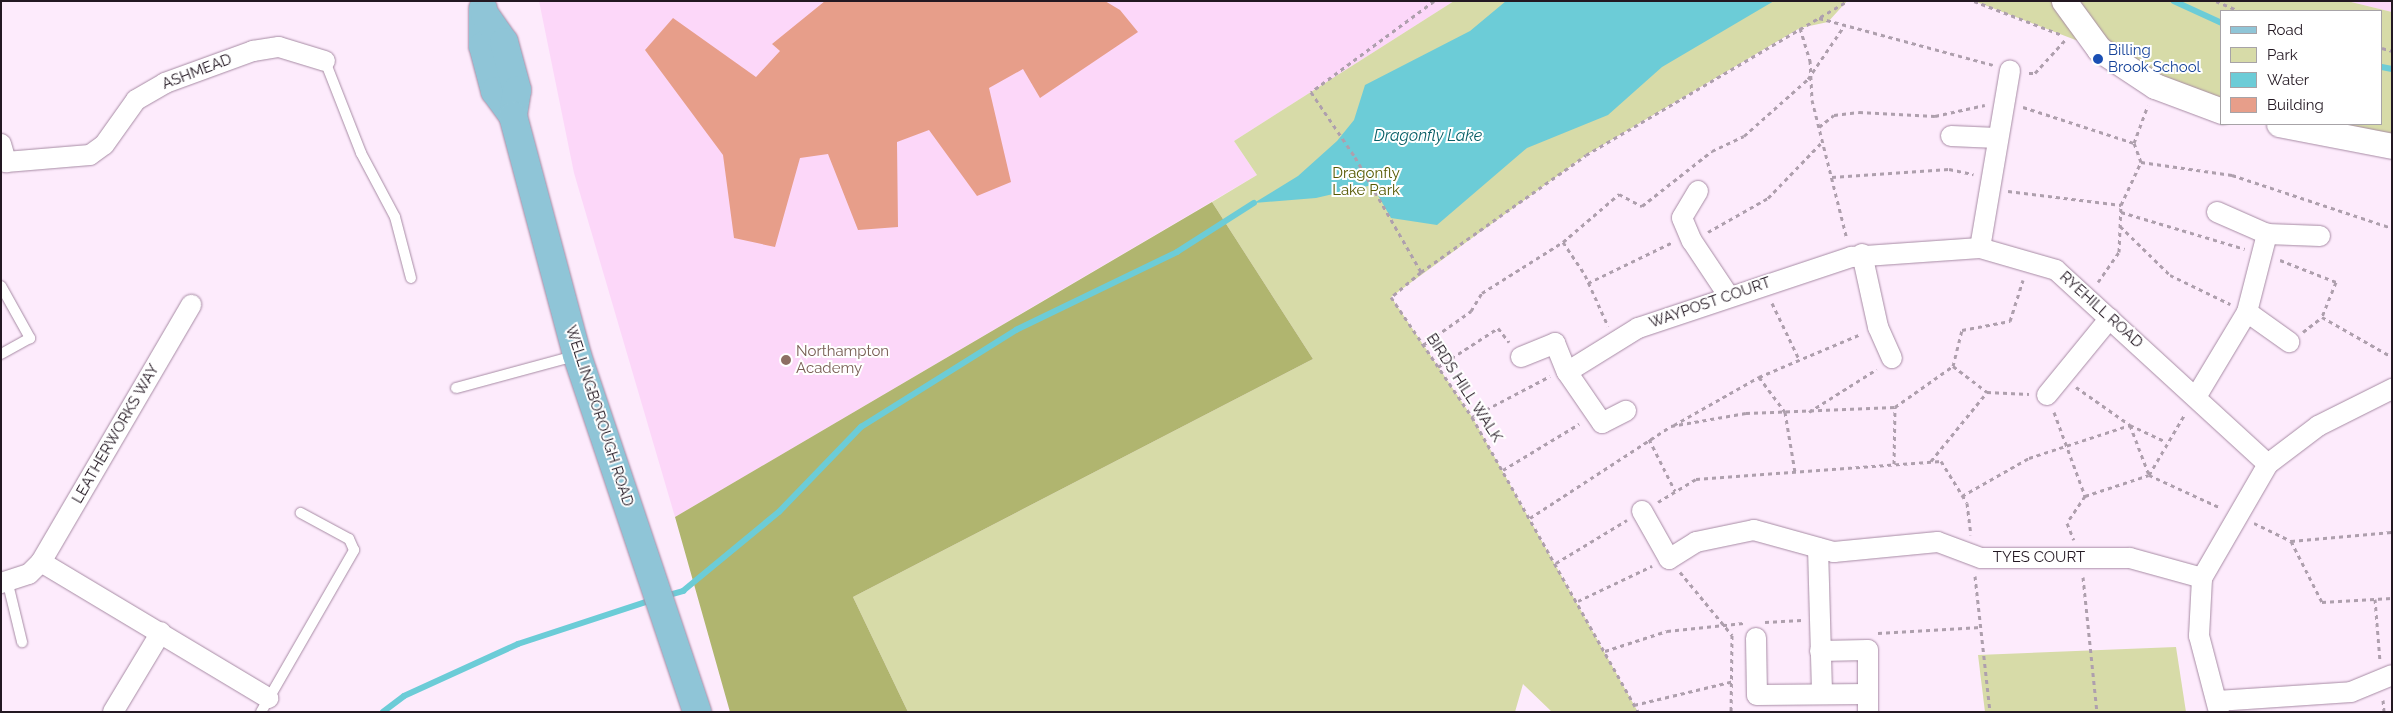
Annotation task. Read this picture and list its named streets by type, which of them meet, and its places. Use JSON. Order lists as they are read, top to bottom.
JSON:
{
  "streets": {
    "main road": ["WELLINGBOROUGH ROAD"],
    "street": [
      "ASHMEAD",
      "WAYPOST COURT",
      "RYEHILL ROAD",
      "LEATHERWORKS WAY",
      "TYES COURT"
    ],
    "path": ["BIRDS HILL WALK"]
  },
  "crossings": [
    ["WAYPOST COURT", "RYEHILL ROAD"]
  ],
  "water": ["Dragonfly Lake"],
  "parks": ["Dragonfly Lake Park"],
  "places": ["Billing Brook School", "Northampton Academy"],
  "legend": [
    "Road",
    "Park",
    "Water",
    "Building"
  ]
}
